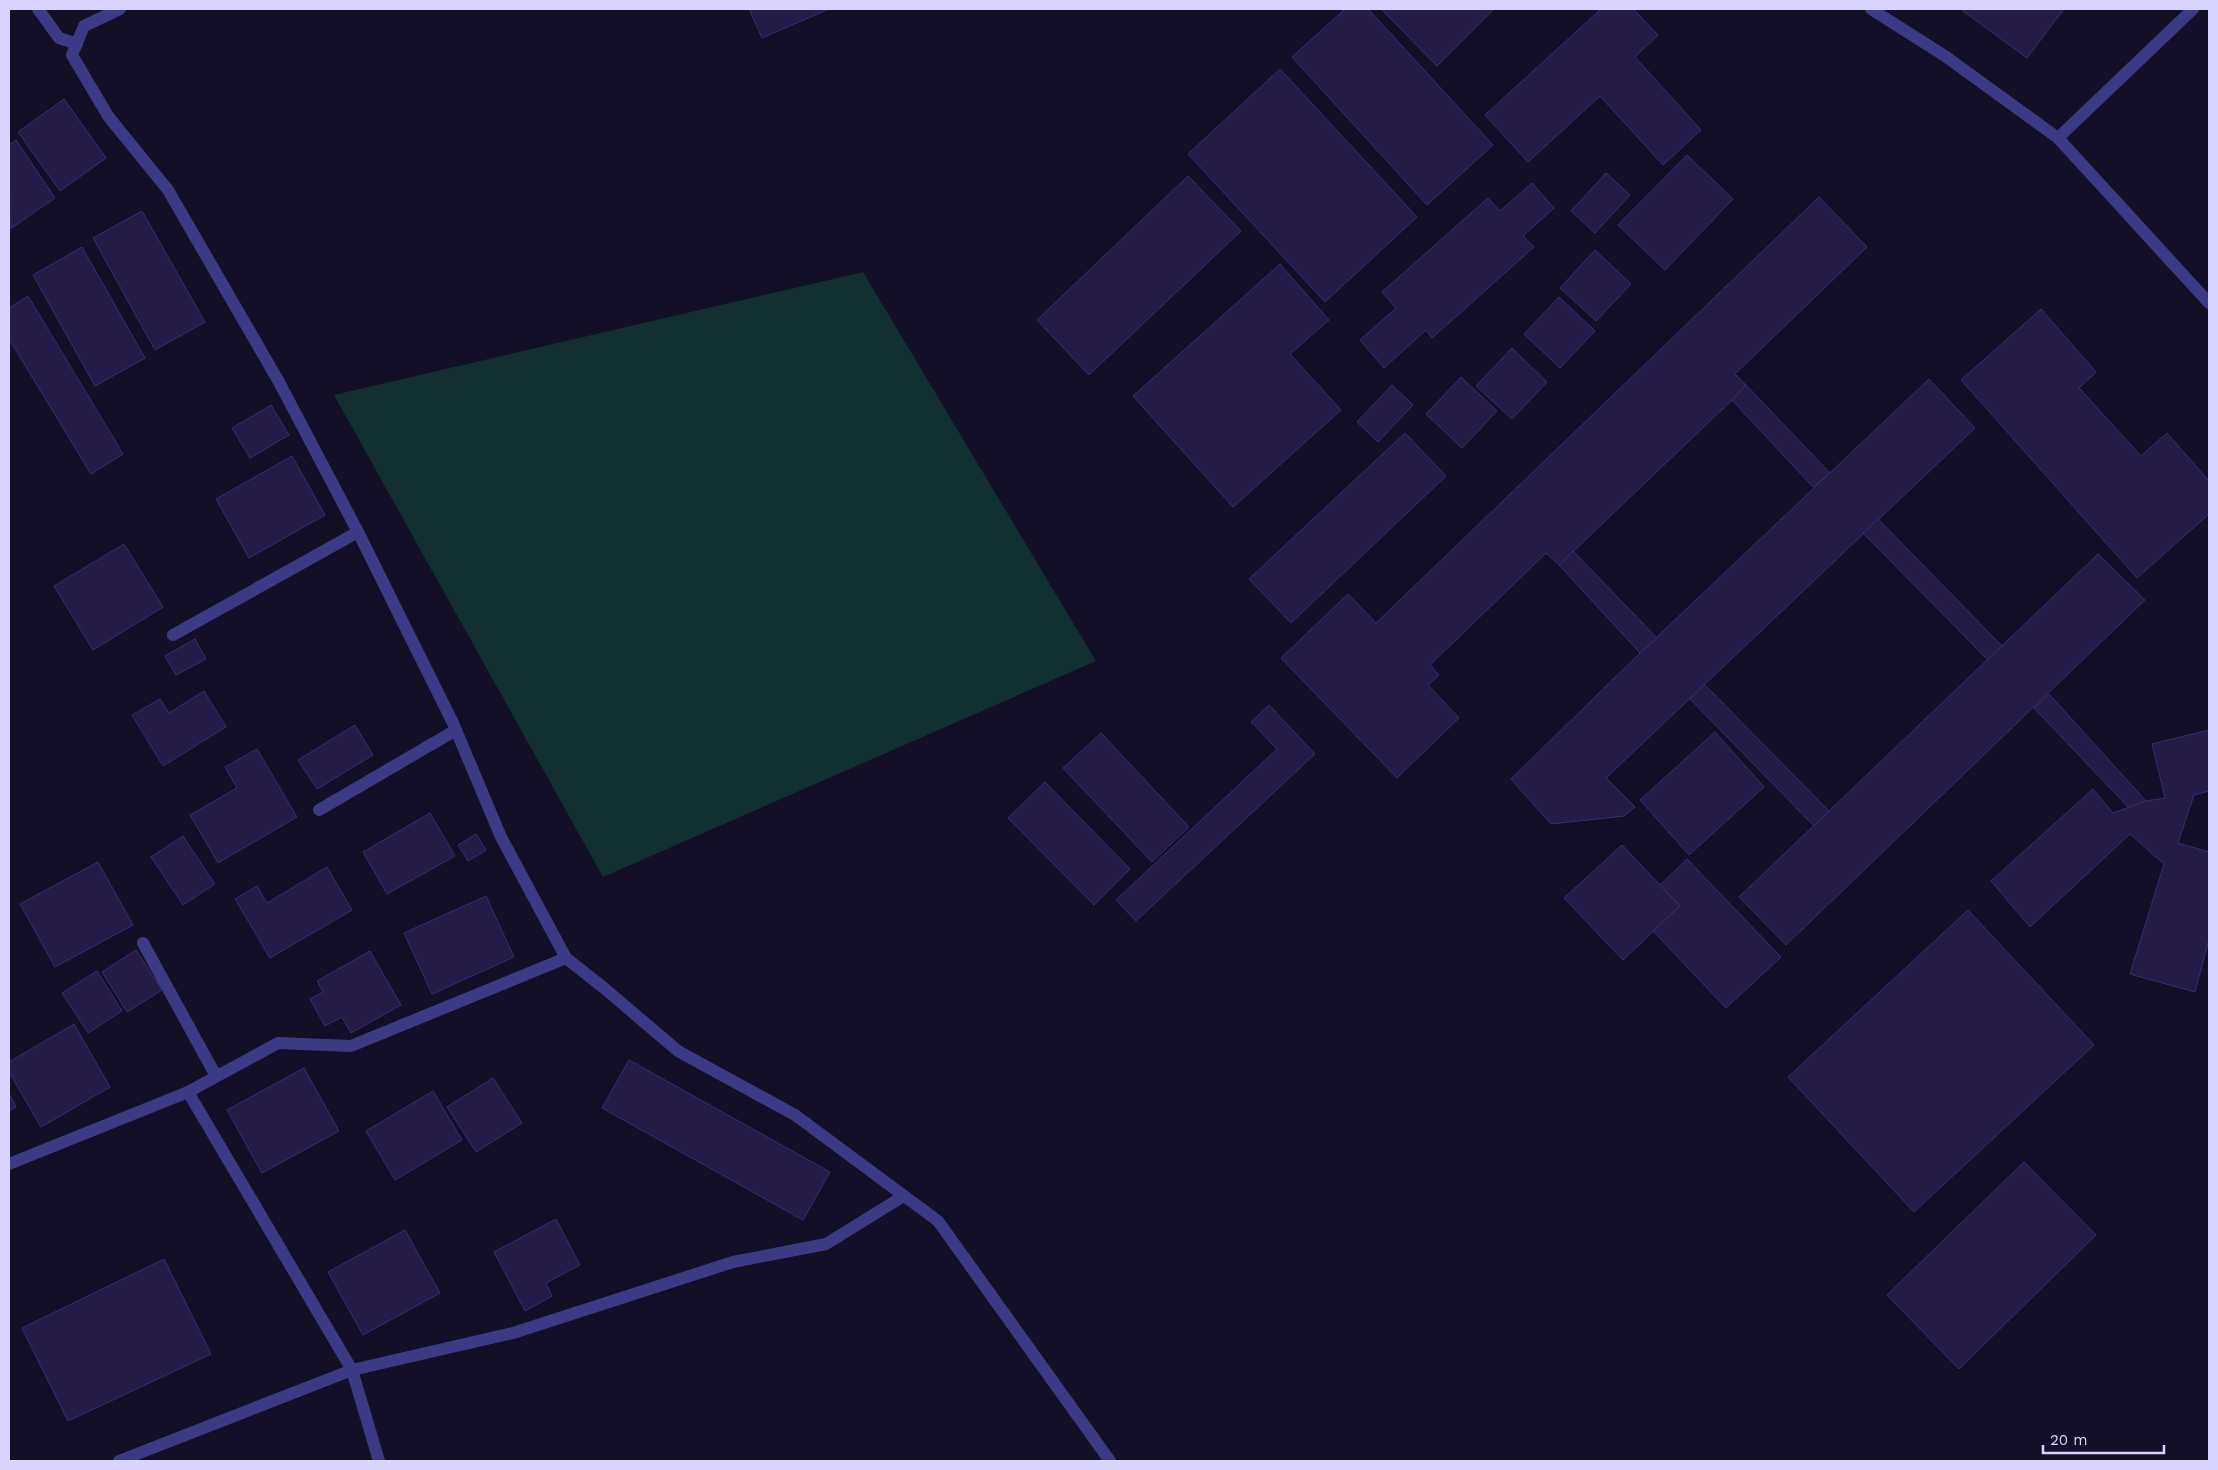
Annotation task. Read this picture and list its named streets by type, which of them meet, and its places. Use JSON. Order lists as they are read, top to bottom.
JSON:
{
  "scale_bar": "20 m"
}
